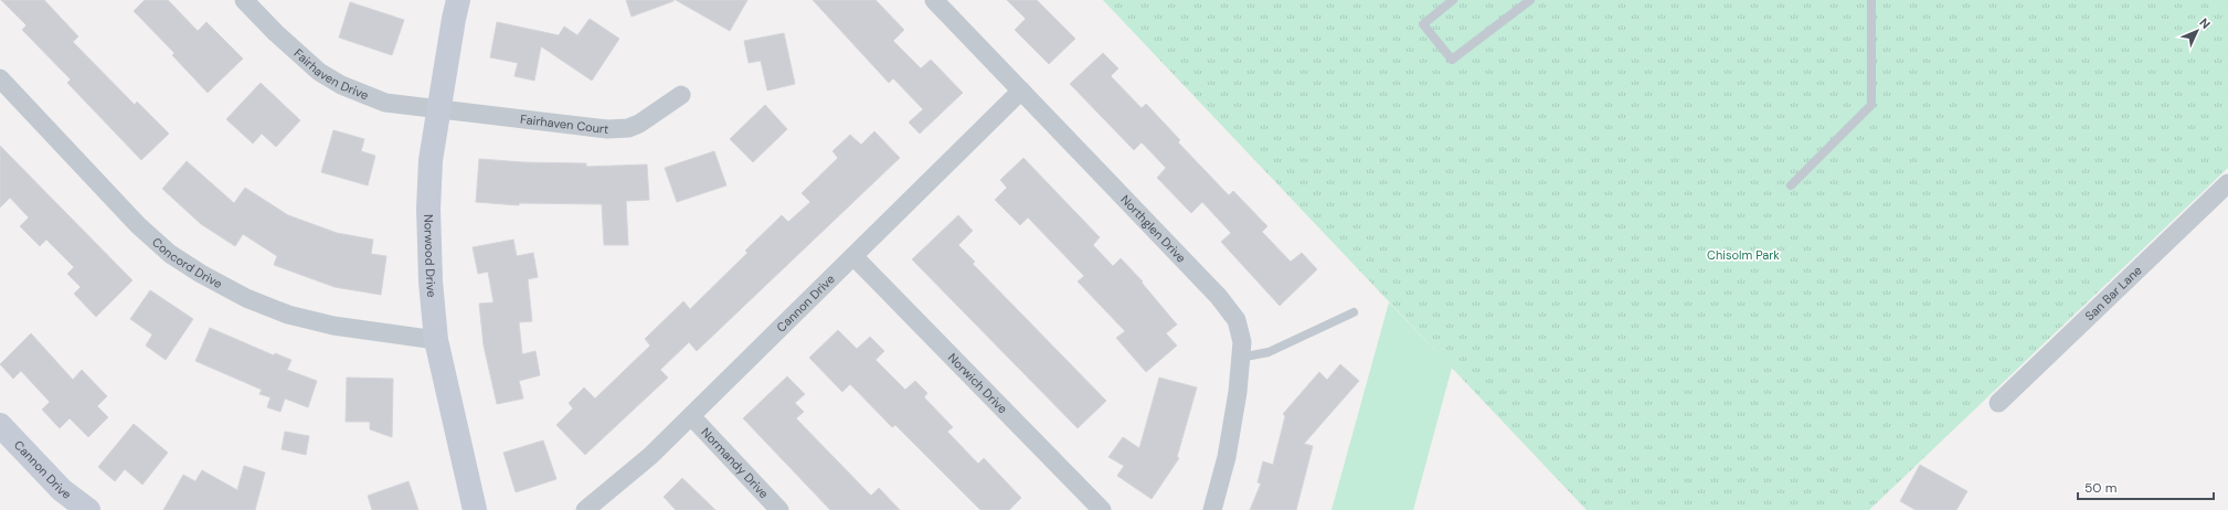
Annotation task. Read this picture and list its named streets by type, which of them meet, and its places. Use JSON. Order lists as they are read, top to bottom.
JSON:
{
  "streets": {
    "main road": ["Norwood Drive", "Cannon Drive"],
    "street": [
      "Fairhaven Drive",
      "Fairhaven Court",
      "Northglen Drive",
      "Concord Drive",
      "San Bar Lane",
      "Norwich Drive",
      "Normandy Drive"
    ]
  },
  "crossings": [
    ["Fairhaven Drive", "Fairhaven Court"],
    ["Fairhaven Drive", "Norwood Drive"],
    ["Fairhaven Court", "Norwood Drive"],
    ["Northglen Drive", "Cannon Drive"],
    ["Norwood Drive", "Concord Drive"],
    ["Cannon Drive", "Norwich Drive"],
    ["Cannon Drive", "Normandy Drive"]
  ],
  "parks": ["Chisolm Park"],
  "scale_bar": "50 m",
  "north": "top right"
}
